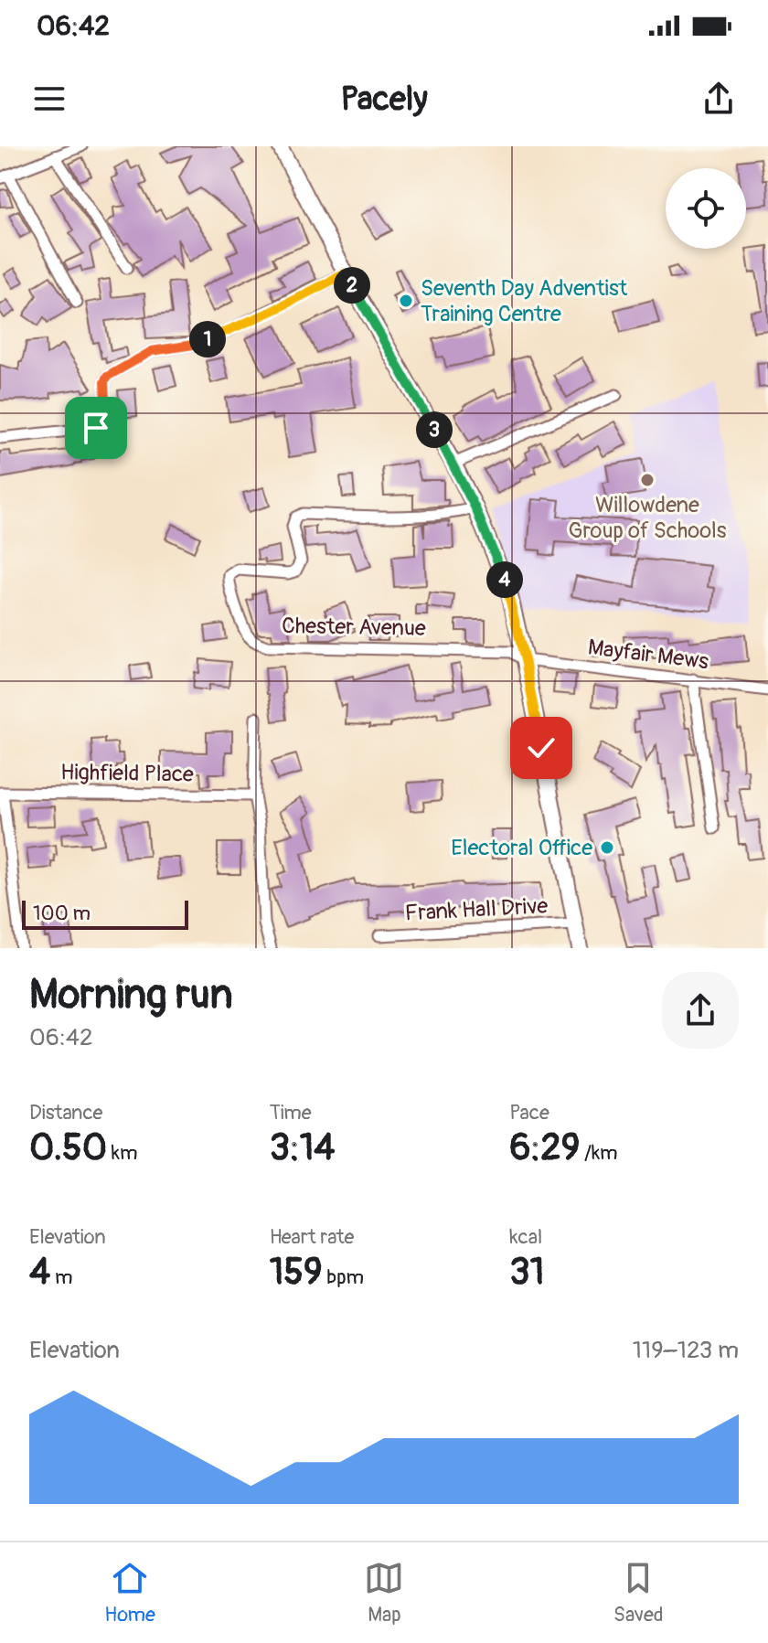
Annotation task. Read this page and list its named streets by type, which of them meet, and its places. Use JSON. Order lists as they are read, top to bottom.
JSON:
{
  "streets": {
    "street": [
      "Chester Avenue",
      "Mayfair Mews",
      "Highfield Place",
      "Frank Hall Drive"
    ]
  },
  "crossings": [
    ["Chester Avenue", "Mayfair Mews"]
  ],
  "places": ["Seventh Day Adventist Training Centre", "Willowdene Group of Schools", "Electoral Office"],
  "scale_bar": "100 m",
  "page": {
    "status": "06:42",
    "header": "Pacely",
    "pins": [
      "2",
      "1",
      "3",
      "4"
    ],
    "scale": "100 m",
    "heading": ["Morning run", "06:42"],
    "stats": [
      ["Distance", "0.50 km"],
      ["Time", "3:14"],
      ["Pace", "6:29 /km"],
      ["Elevation", "4 m"],
      ["Heart rate", "159 bpm"],
      ["kcal", "31"]
    ],
    "chart": ["Elevation", "119–123 m"],
    "tabs": ["Home", "Map", "Saved"]
  }
}
